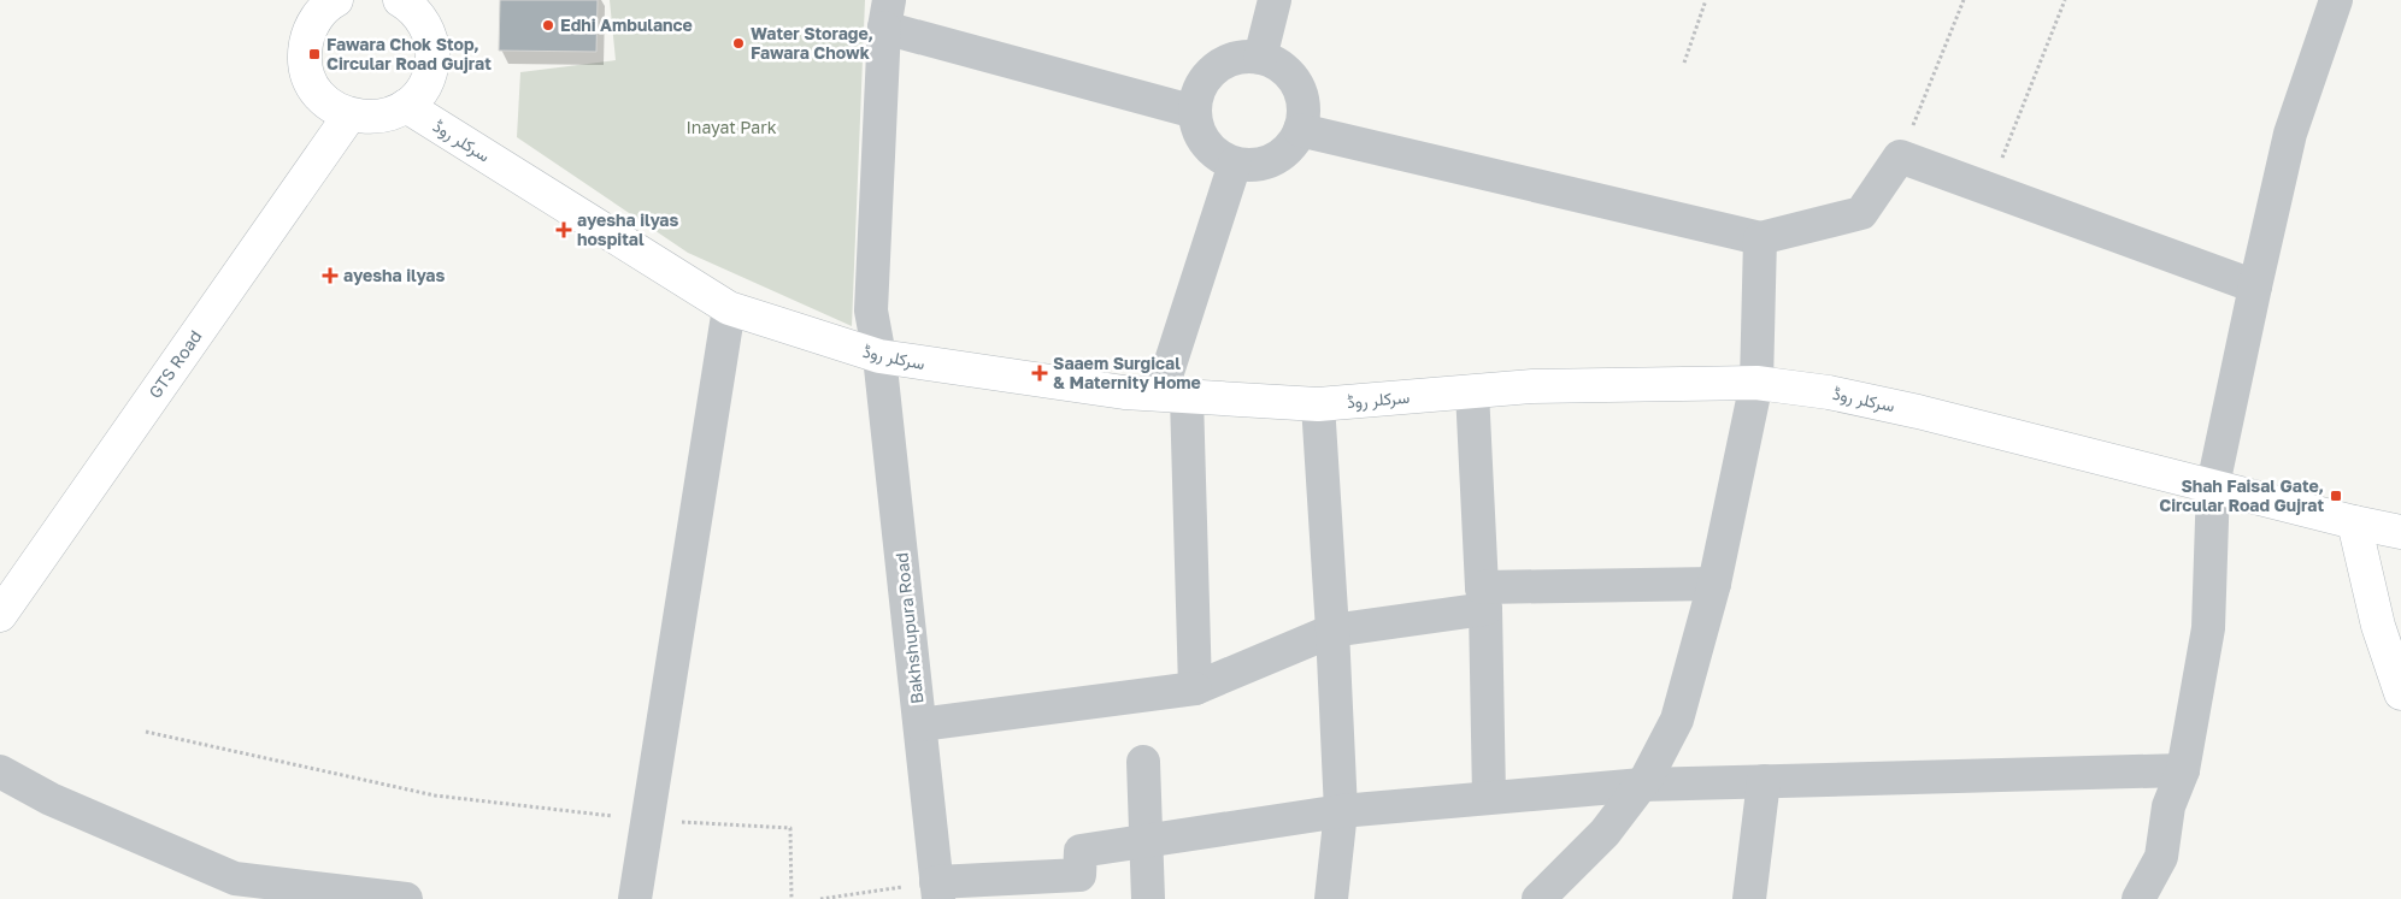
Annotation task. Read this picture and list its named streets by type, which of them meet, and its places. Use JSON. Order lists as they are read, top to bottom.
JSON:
{
  "streets": {
    "street": ["سرکلر روڈ", "GTS Road", "Bakhshupura Road"]
  },
  "crossings": [
    ["سرکلر روڈ", "Bakhshupura Road"]
  ],
  "parks": ["Inayat Park"],
  "places": {
    "other": ["Edhi Ambulance", "Water Storage, Fawara Chowk"],
    "transit": ["Fawara Chok Stop, Circular Road Gujrat", "Shah Faisal Gate, Circular Road Gujrat"],
    "health": ["ayesha ilyas hospital", "ayesha ilyas", "Saaem Surgical & Maternity Home"]
  }
}
